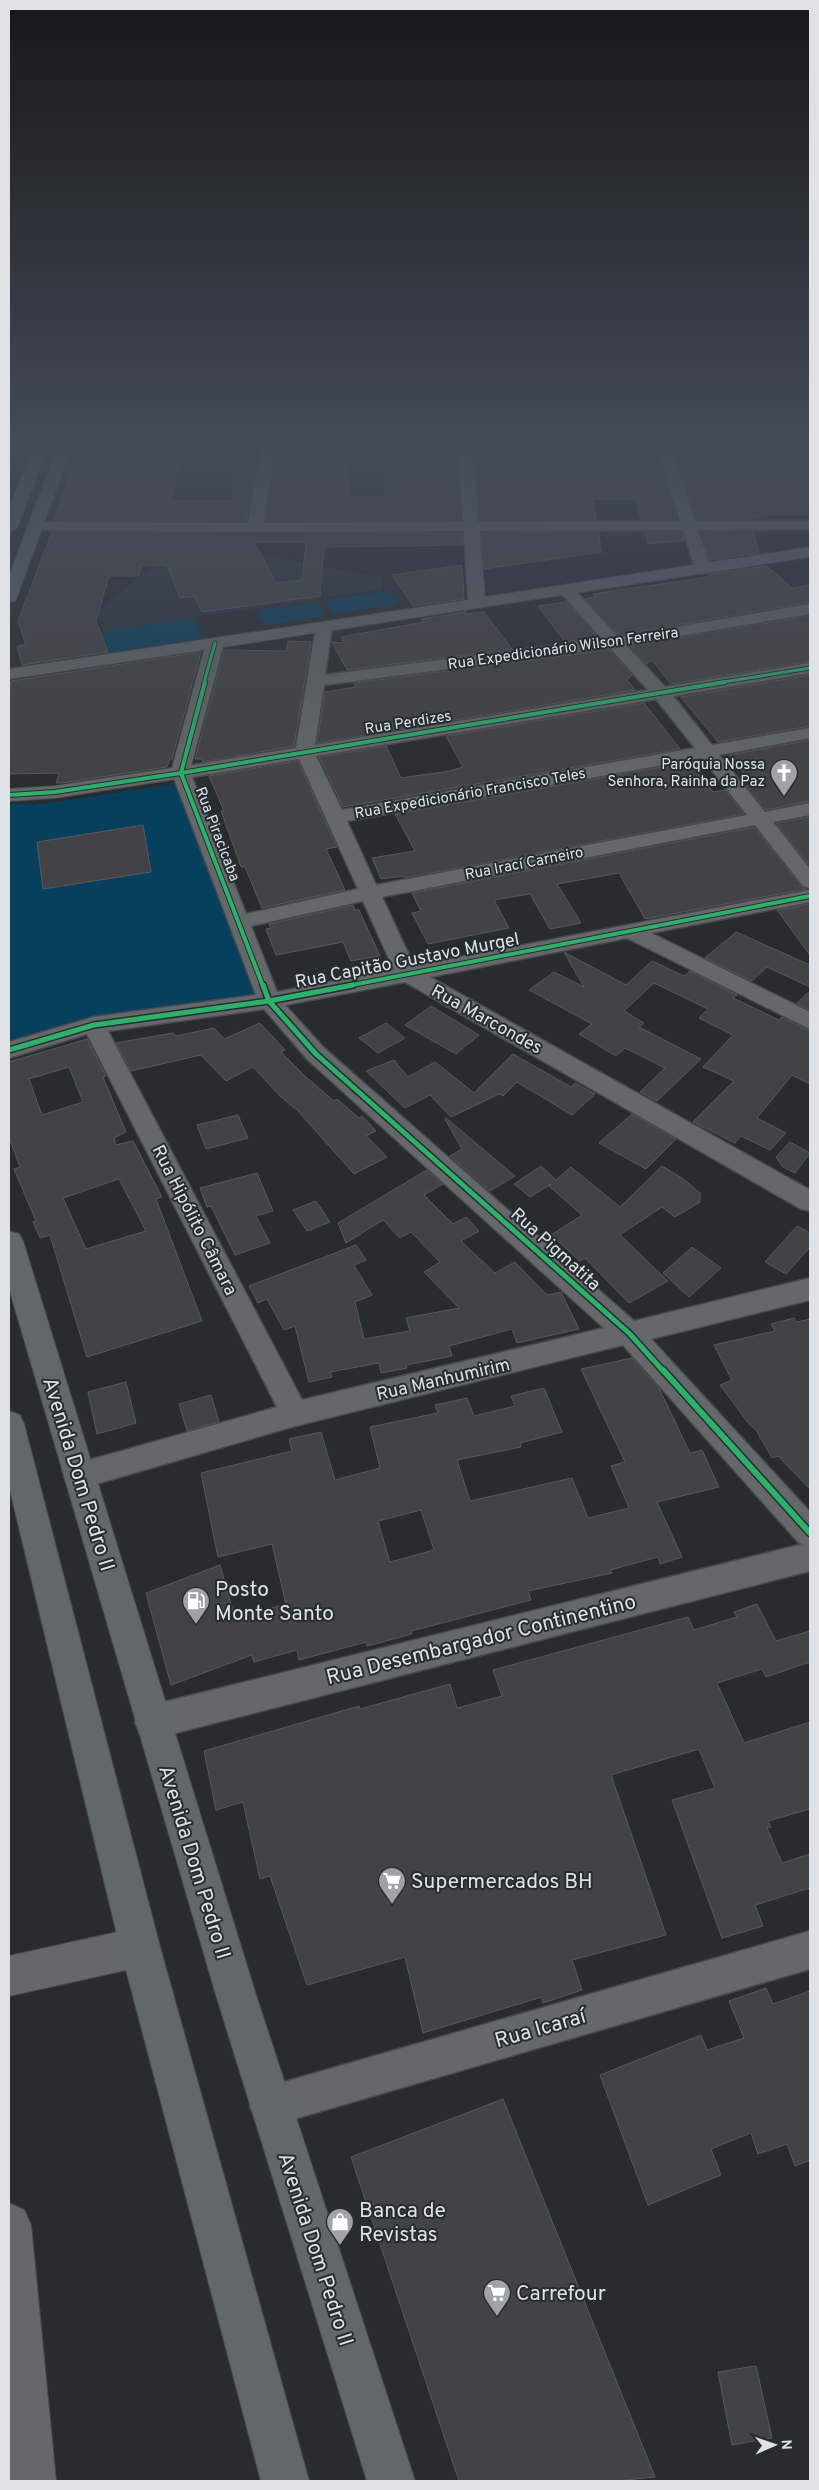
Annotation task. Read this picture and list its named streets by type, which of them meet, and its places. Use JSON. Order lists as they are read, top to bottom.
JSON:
{
  "streets": {
    "main road": ["Avenida Dom Pedro II"],
    "street": [
      "Rua Expedicionário Wilson Ferreira",
      "Rua Perdizes",
      "Rua Expedicionário Francisco Teles",
      "Rua Piracicaba",
      "Rua Irací Carneiro",
      "Rua Capitão Gustavo Murgel",
      "Rua Marcondes",
      "Rua Hipólito Câmara",
      "Rua Pigmatita",
      "Rua Manhumirim",
      "Rua Desembargador Continentino",
      "Rua Icaraí"
    ]
  },
  "crossings": [
    ["Rua Perdizes", "Rua Piracicaba"],
    ["Rua Piracicaba", "Rua Irací Carneiro"],
    ["Rua Piracicaba", "Rua Capitão Gustavo Murgel"],
    ["Rua Piracicaba", "Rua Pigmatita"],
    ["Rua Capitão Gustavo Murgel", "Rua Marcondes"],
    ["Rua Capitão Gustavo Murgel", "Rua Hipólito Câmara"],
    ["Rua Capitão Gustavo Murgel", "Rua Pigmatita"],
    ["Rua Hipólito Câmara", "Rua Manhumirim"],
    ["Rua Pigmatita", "Rua Manhumirim"],
    ["Rua Manhumirim", "Avenida Dom Pedro II"],
    ["Avenida Dom Pedro II", "Rua Desembargador Continentino"],
    ["Avenida Dom Pedro II", "Rua Icaraí"]
  ],
  "places": {
    "church": ["Paróquia Nossa Senhora, Rainha da Paz"],
    "fuel station": ["Posto Monte Santo"],
    "supermarket": ["Supermercados BH", "Carrefour"],
    "shop": ["Banca de Revistas"]
  },
  "north": "right"
}
